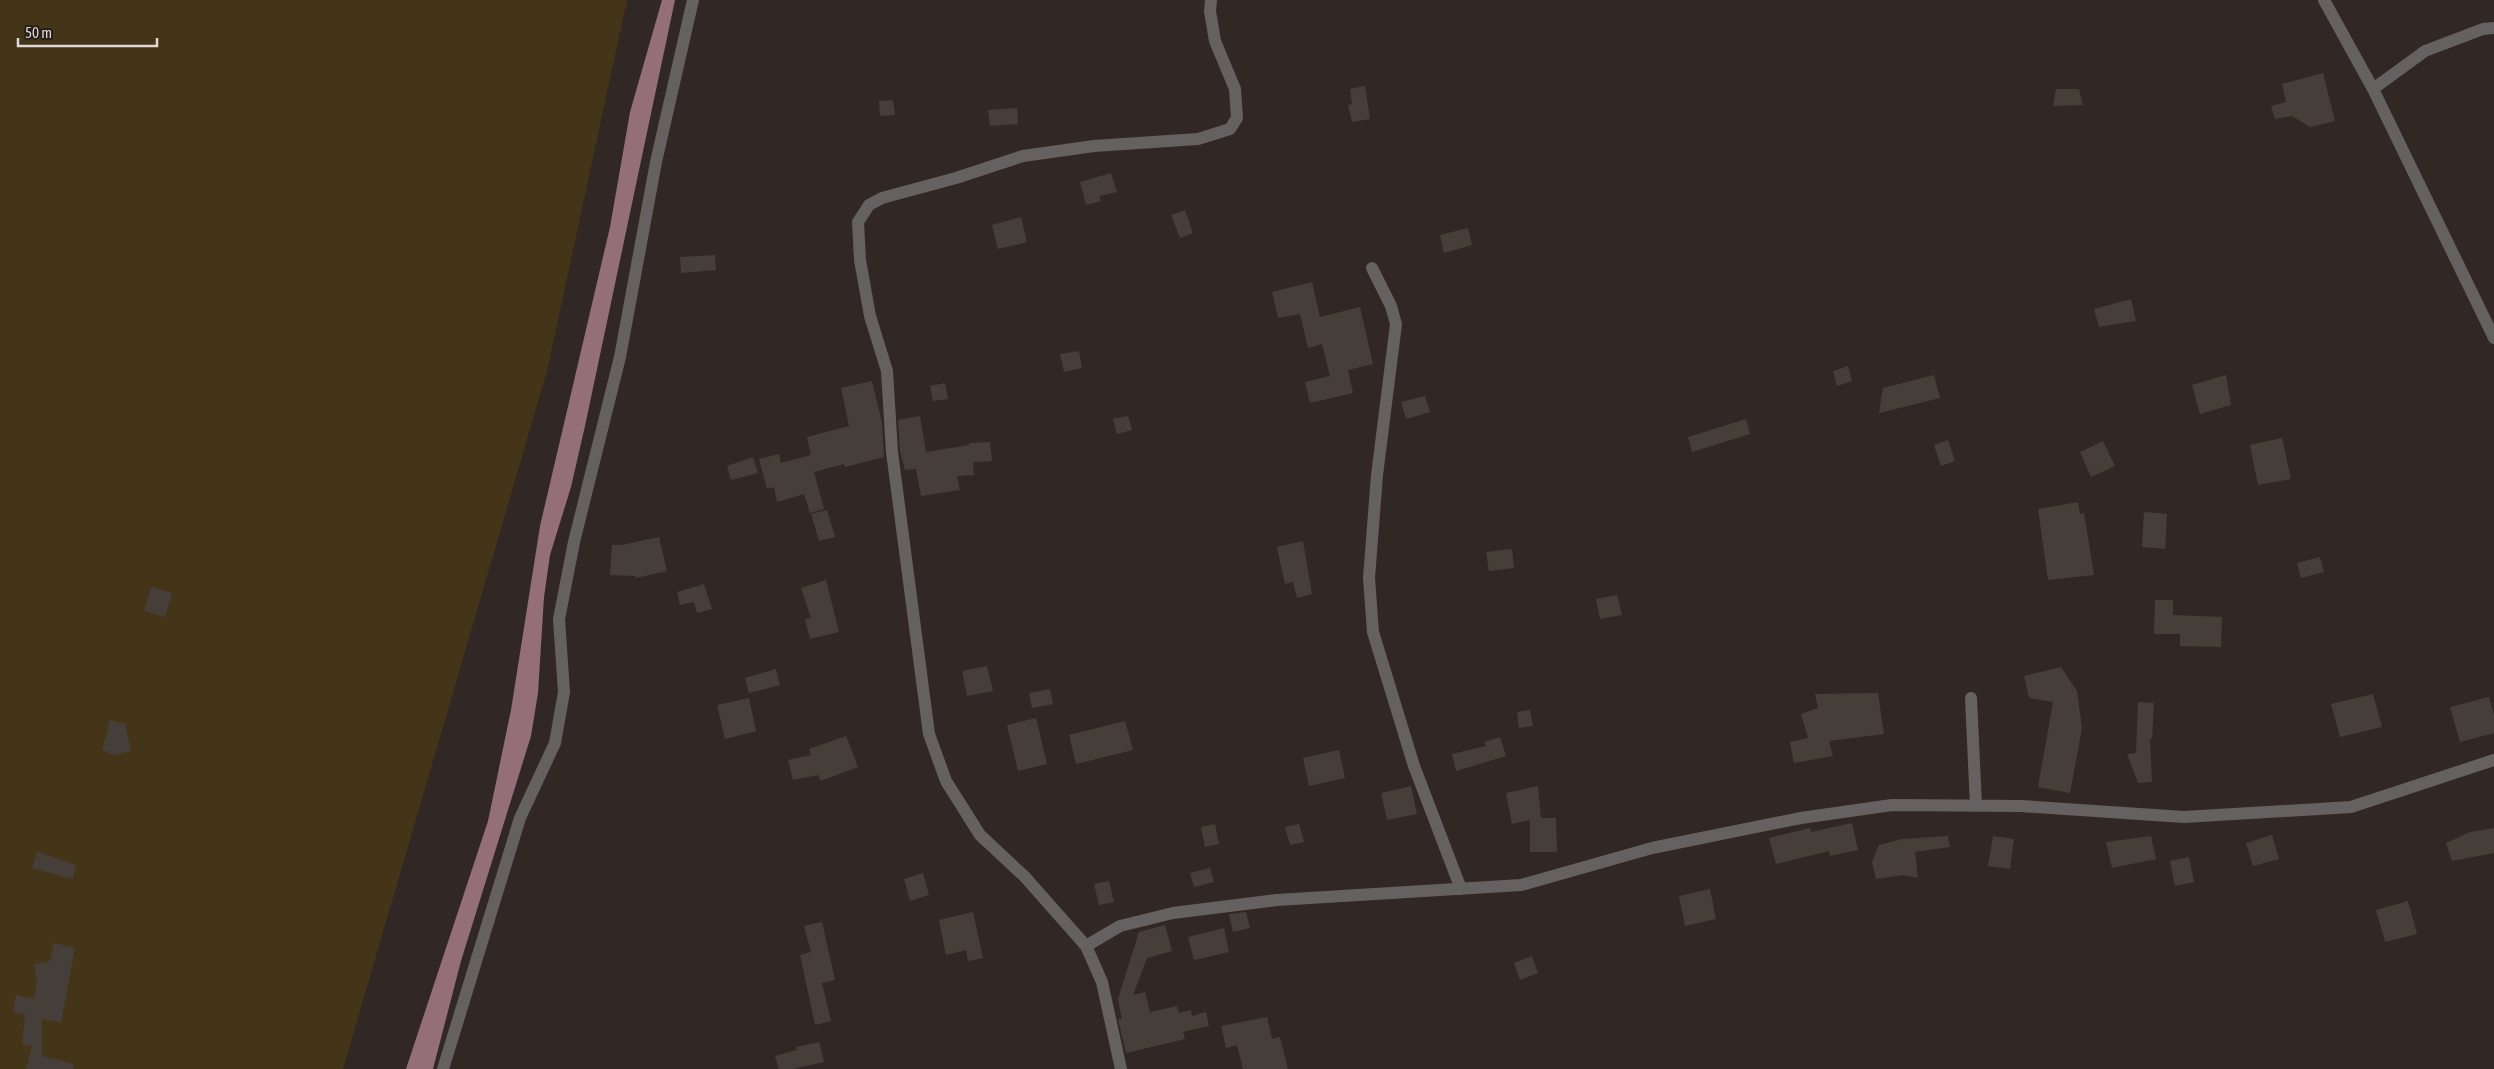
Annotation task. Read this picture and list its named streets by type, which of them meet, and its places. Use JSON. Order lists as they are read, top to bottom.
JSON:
{
  "scale_bar": "50 m"
}
